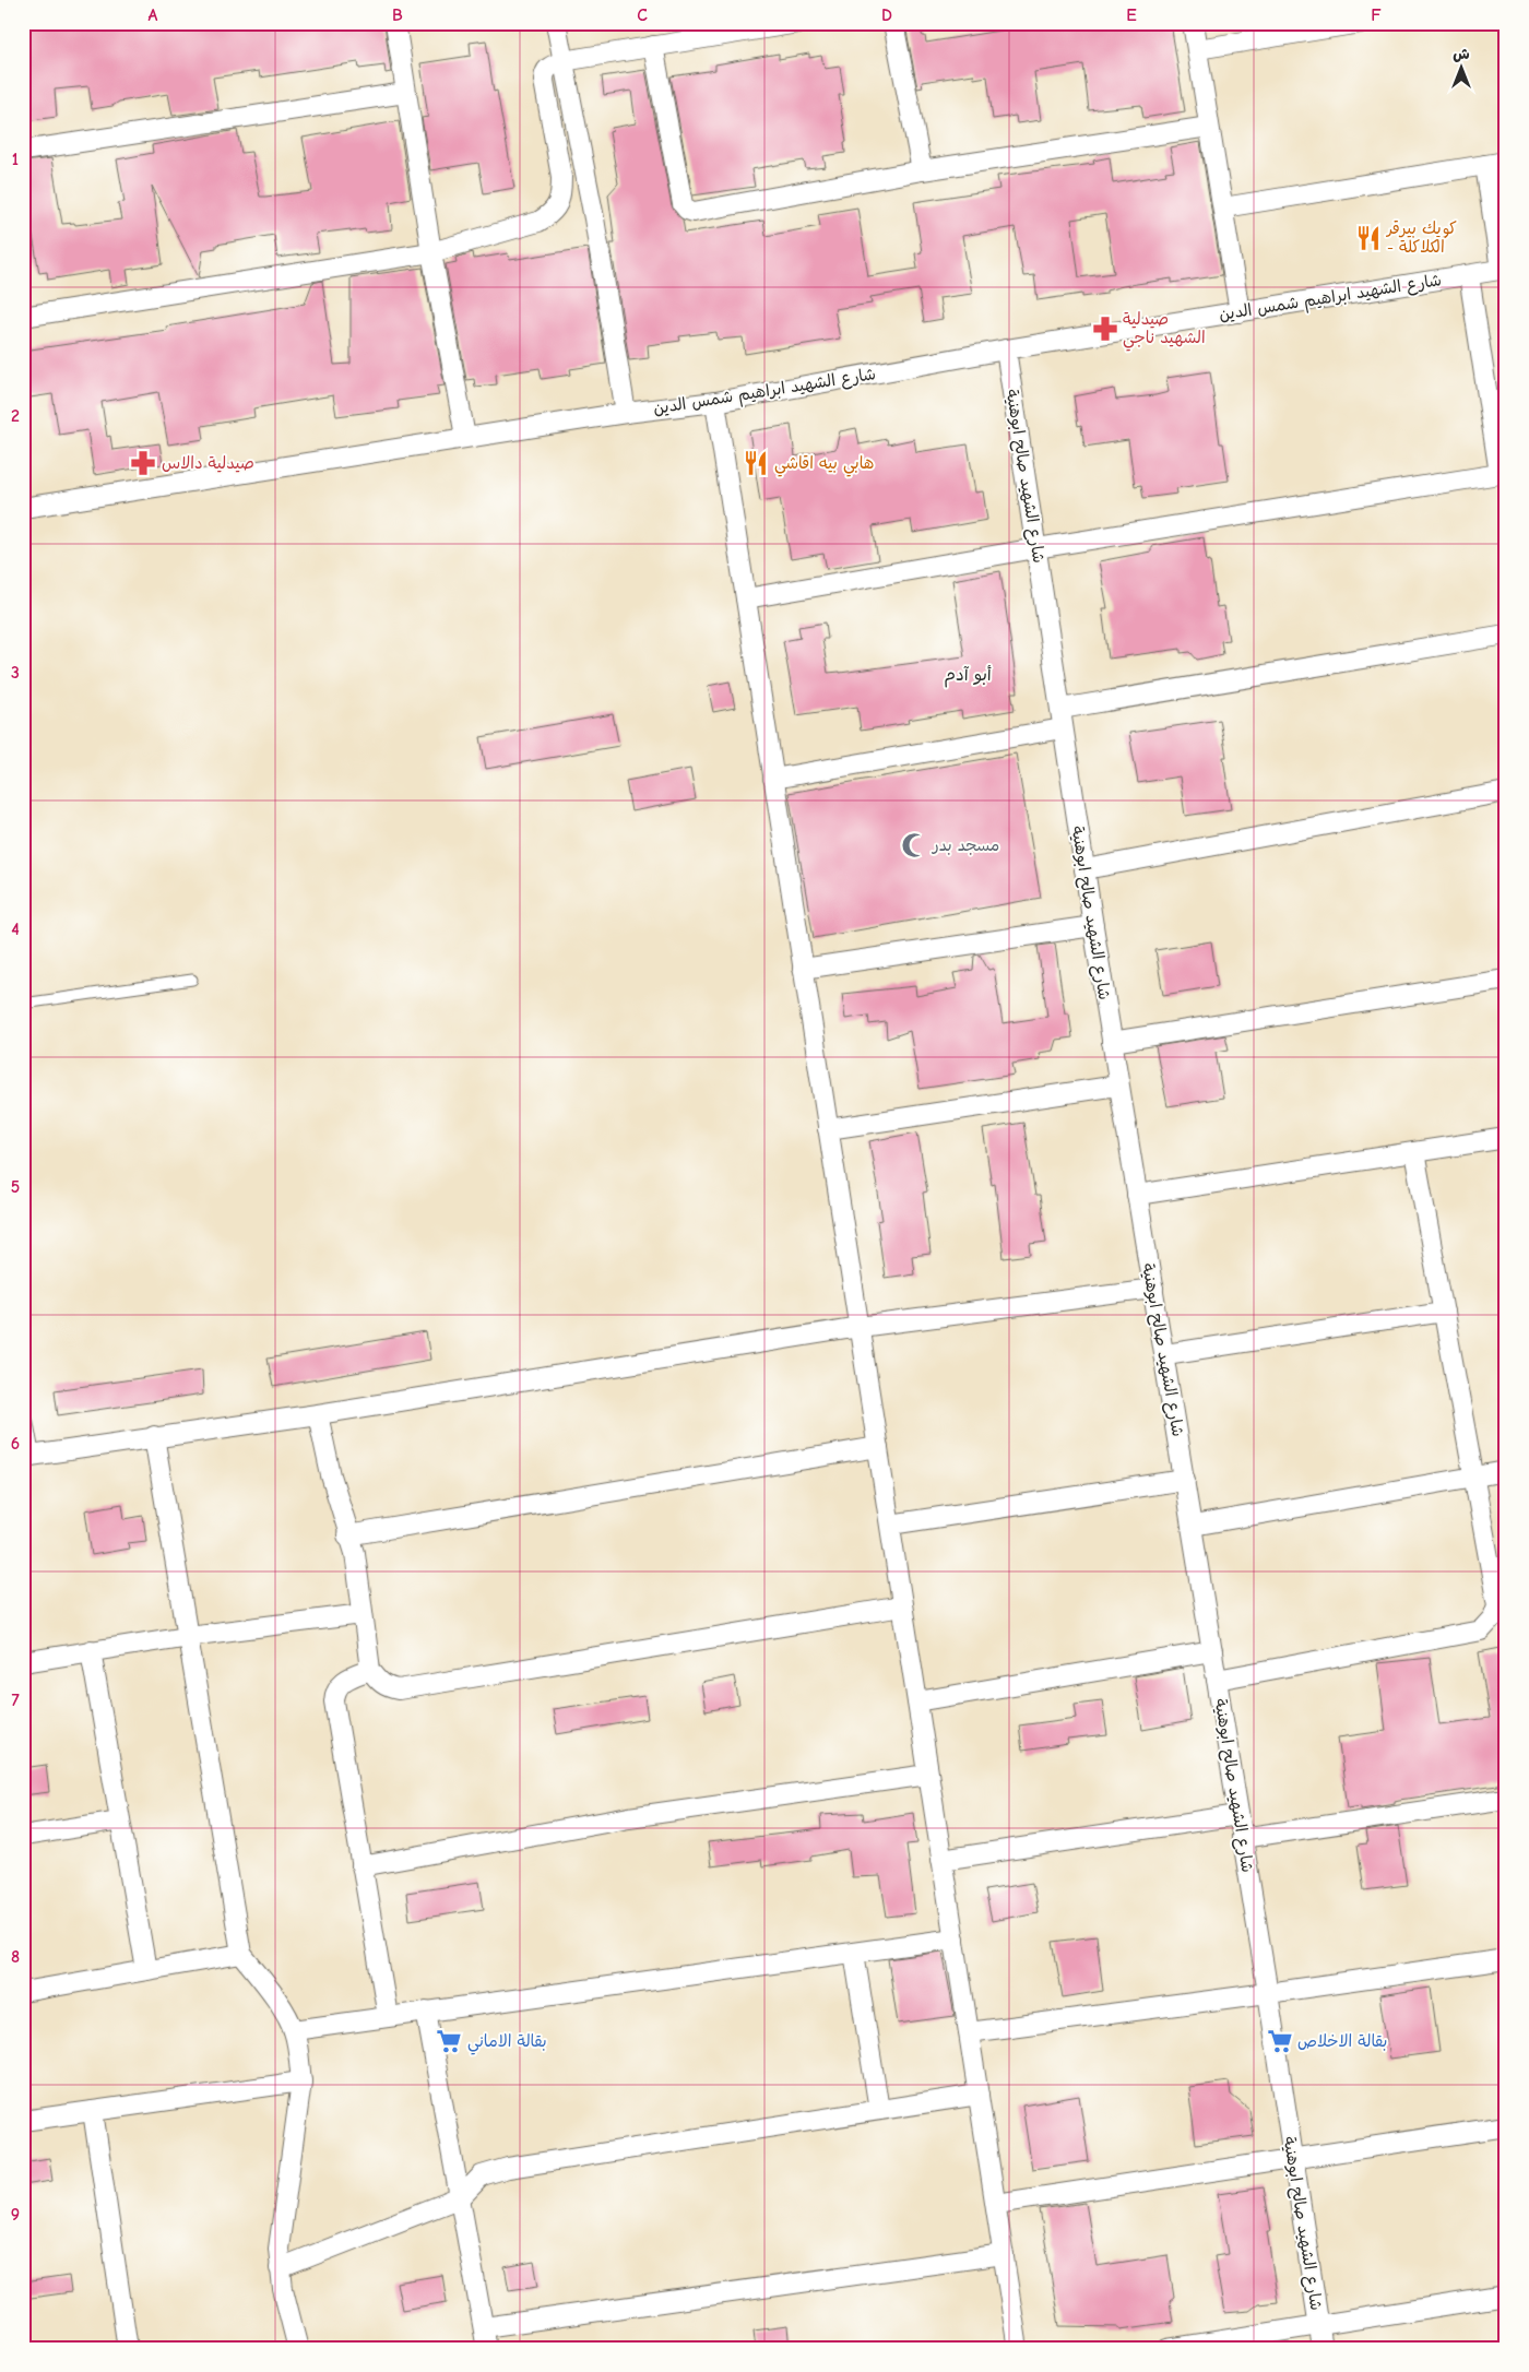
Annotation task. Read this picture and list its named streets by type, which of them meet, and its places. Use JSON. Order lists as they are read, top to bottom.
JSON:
{
  "streets": {
    "street": ["شارع الشهيد ابراهيم شمس الدين", "شارع الشهيد صالح ابوهنية"]
  },
  "crossings": [
    ["شارع الشهيد ابراهيم شمس الدين", "شارع الشهيد صالح ابوهنية"]
  ],
  "districts": ["أبو آدم"],
  "places": {
    "restaurant": ["كويك بيرقر - الكلاكلة", "هابي بيه اقاشي"],
    "pharmacy": ["صيدلية الشهيد ناجي", "صيدلية دالاس"],
    "mosque": ["مسجد بدر"],
    "supermarket": ["بقالة الاماني", "بقالة الاخلاص"]
  },
  "north": "top",
  "grid": {
    "columns": [
      "A",
      "B",
      "C",
      "D",
      "E",
      "F"
    ],
    "rows": [
      "1",
      "2",
      "3",
      "4",
      "5",
      "6",
      "7",
      "8",
      "9"
    ]
  }
}
